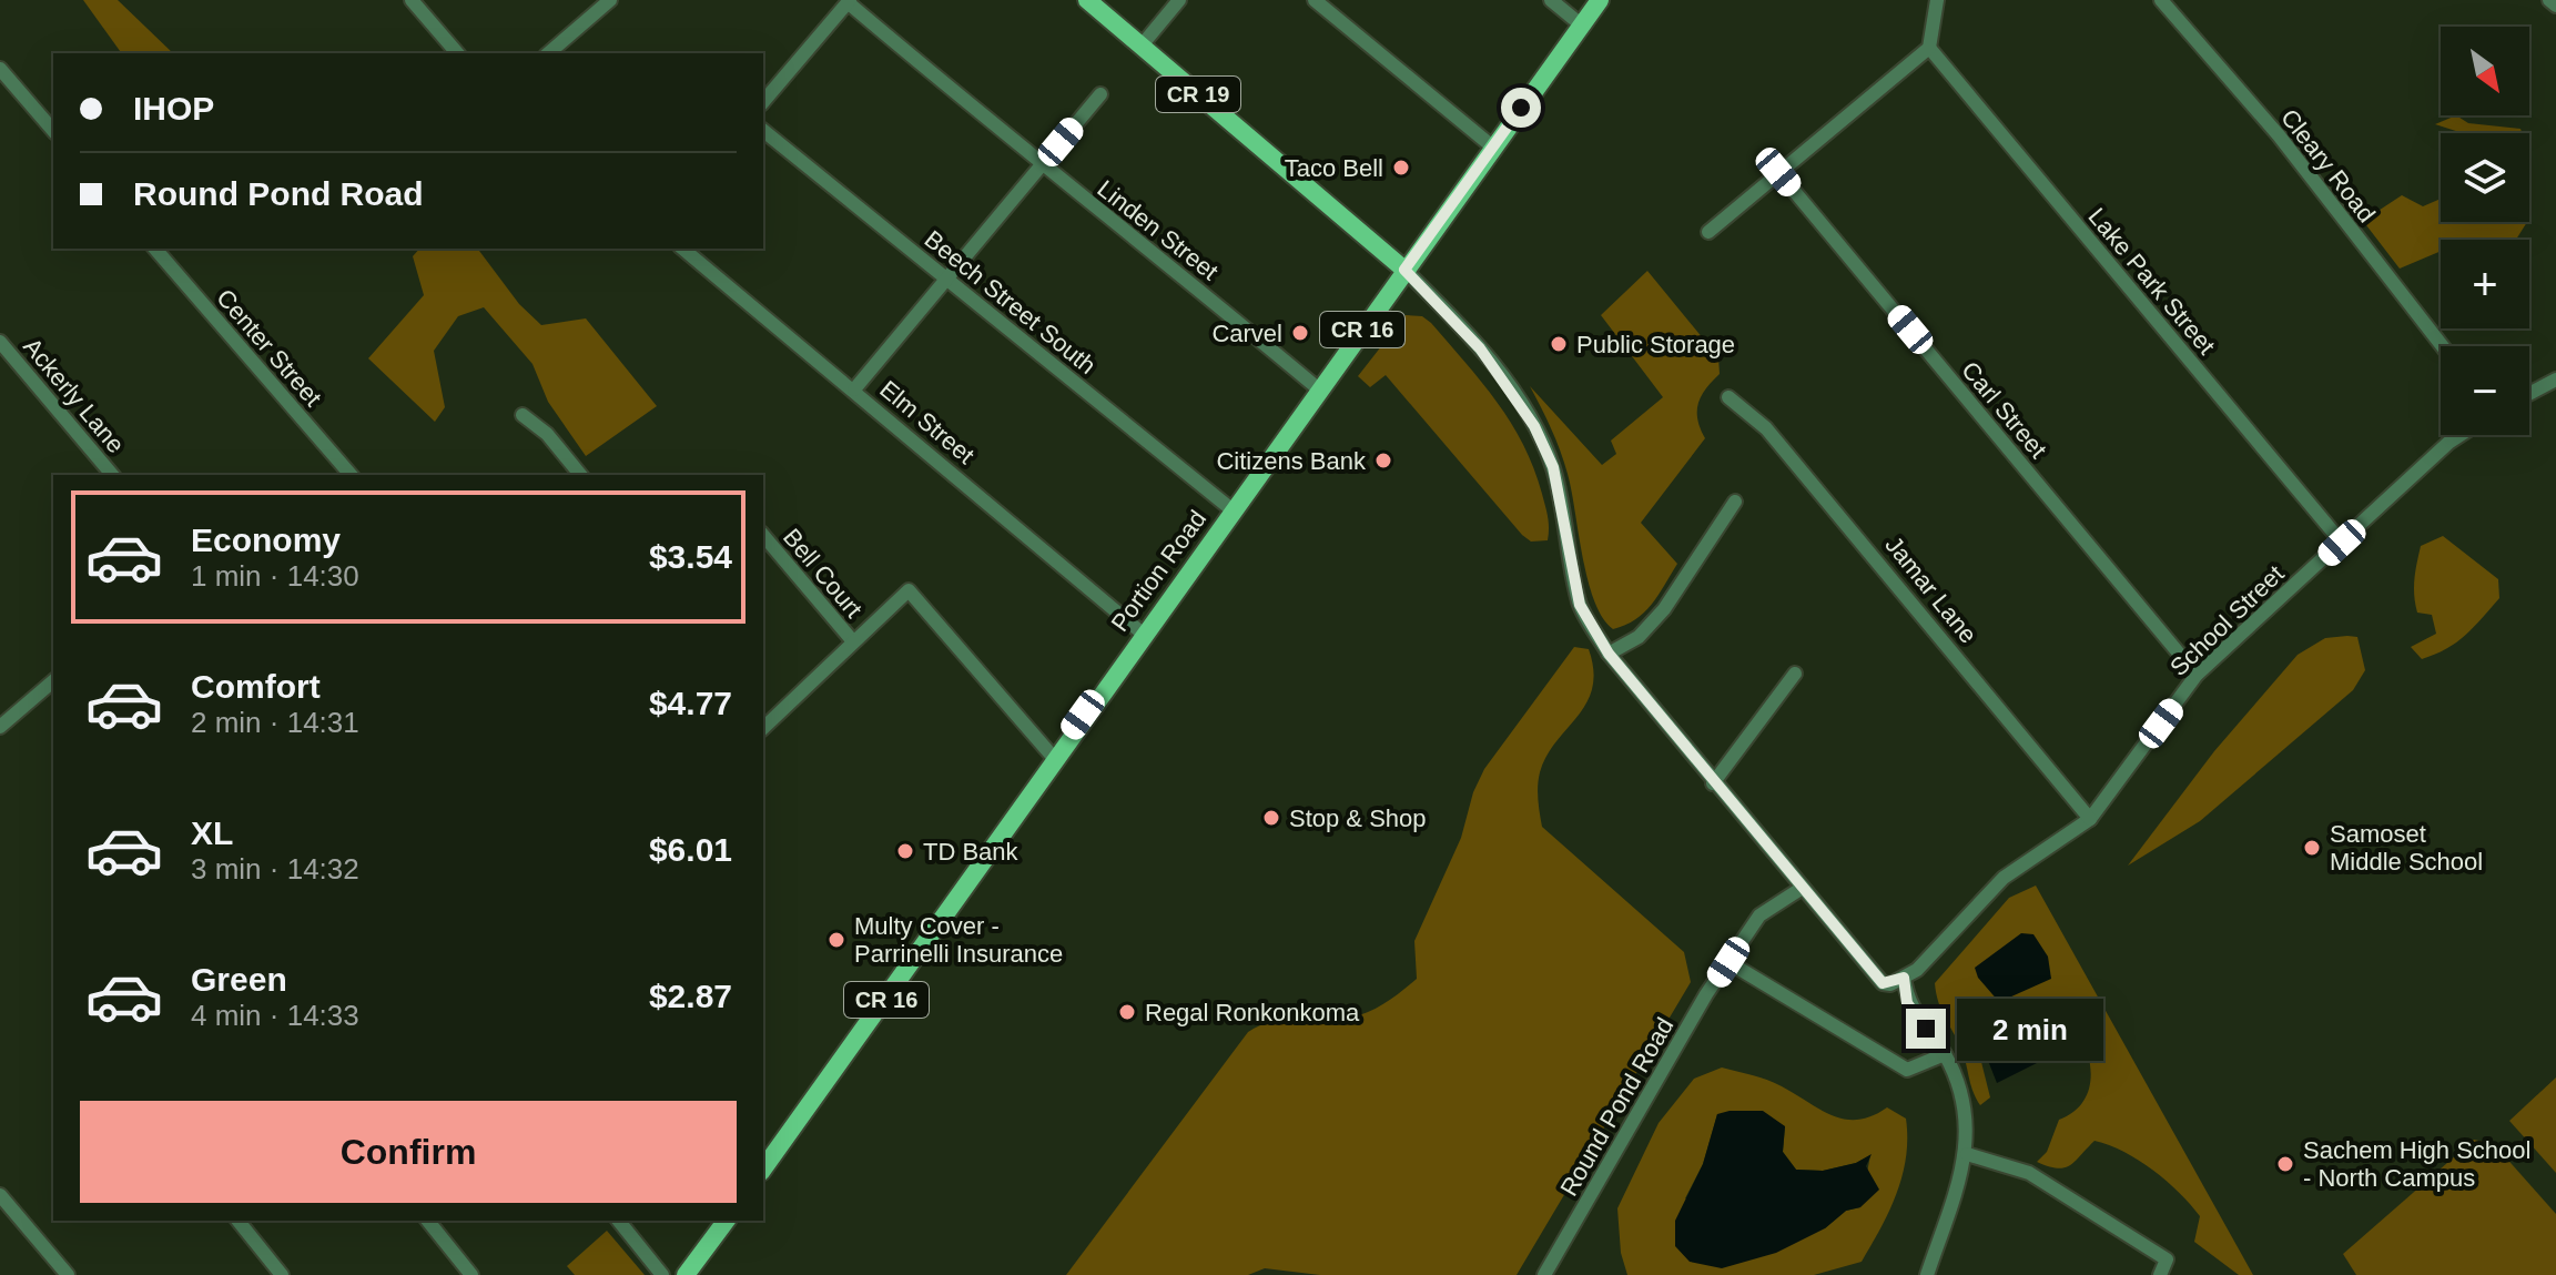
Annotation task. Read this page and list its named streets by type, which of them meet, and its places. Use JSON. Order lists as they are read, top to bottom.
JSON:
{
  "streets": {
    "main road": ["CR 19", "CR 16", "Portion Road"],
    "street": [
      "Cleary Road",
      "Linden Street",
      "Lake Park Street",
      "Beech Street South",
      "Center Street",
      "Ackerly Lane",
      "Carl Street",
      "Elm Street",
      "Bell Court",
      "Jamar Lane",
      "School Street",
      "Round Pond Road"
    ]
  },
  "crossings": [
    ["CR 19", "Portion Road"],
    ["Linden Street", "Portion Road"],
    ["Lake Park Street", "School Street"],
    ["Beech Street South", "Portion Road"],
    ["Carl Street", "School Street"],
    ["Elm Street", "Portion Road"],
    ["Jamar Lane", "School Street"]
  ],
  "places": [
    "Taco Bell",
    "Carvel",
    "Public Storage",
    "Citizens Bank",
    "Stop & Shop",
    "Samoset Middle School",
    "TD Bank",
    "Multy Cover - Parrinelli Insurance",
    "Regal Ronkonkoma",
    "Sachem High School - North Campus"
  ],
  "north": "bottom right",
  "page": {
    "map_buttons": ["+", "−"],
    "banner": ["IHOP", "Round Pond Road"],
    "list": [
      {
        "name": "Economy",
        "note": "1 min · 14:30",
        "value": "$3.54"
      },
      {
        "name": "Comfort",
        "note": "2 min · 14:31",
        "value": "$4.77"
      },
      {
        "name": "XL",
        "note": "3 min · 14:32",
        "value": "$6.01"
      },
      {
        "name": "Green",
        "note": "4 min · 14:33",
        "value": "$2.87"
      }
    ],
    "bubble": "2 min",
    "buttons": "Confirm"
  }
}
